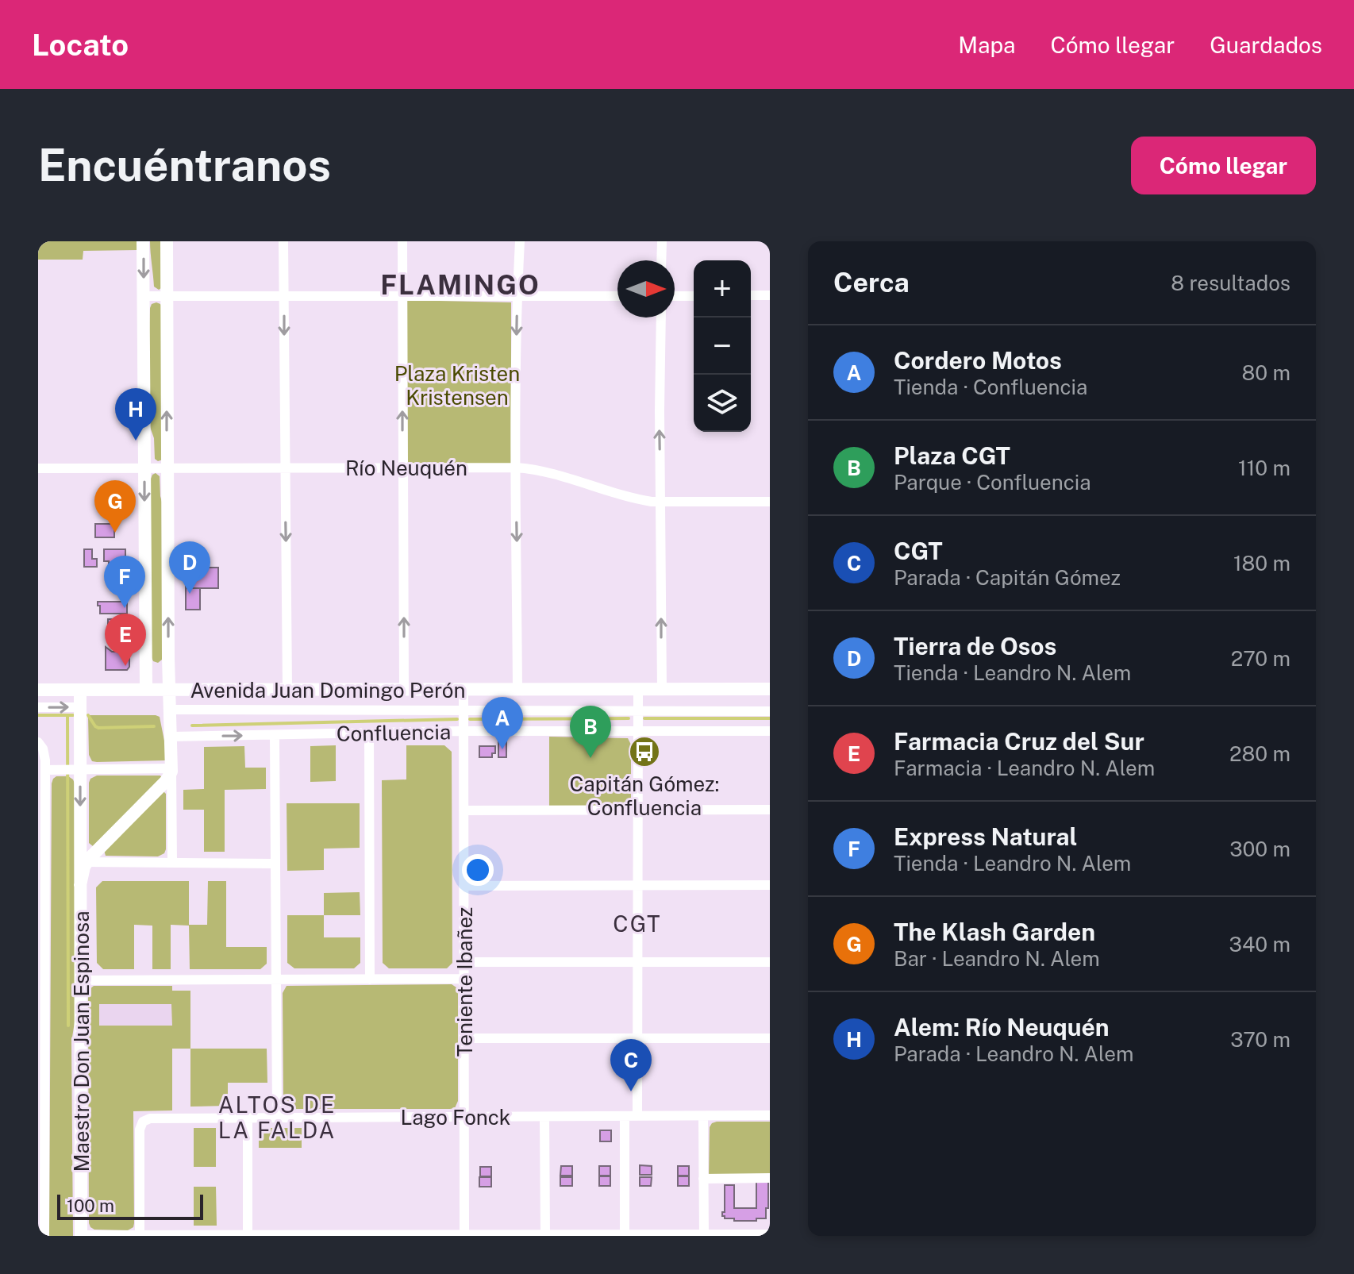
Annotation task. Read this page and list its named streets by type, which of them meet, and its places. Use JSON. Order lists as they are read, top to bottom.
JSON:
{
  "streets": {
    "main road": ["Avenida Juan Domingo Perón", "Maestro Don Juan Espinosa"],
    "street": [
      "Río Neuquén",
      "Confluencia",
      "Teniente Ibañez",
      "Lago Fonck"
    ]
  },
  "crossings": [
    ["Avenida Juan Domingo Perón", "Teniente Ibañez"],
    ["Avenida Juan Domingo Perón", "Maestro Don Juan Espinosa"],
    ["Confluencia", "Teniente Ibañez"],
    ["Teniente Ibañez", "Lago Fonck"]
  ],
  "districts": ["FLAMINGO", "CGT", "ALTOS DE LA FALDA"],
  "parks": ["Plaza Kristen Kristensen"],
  "places": {
    "bus stop": ["Capitán Gómez: Confluencia"]
  },
  "scale_bar": "100 m",
  "north": "right",
  "page": {
    "header": "Locato",
    "nav": ["Mapa", "Cómo llegar", "Guardados"],
    "buttons": "Cómo llegar",
    "title": "Encuéntranos",
    "heading": ["Cerca", "8 resultados"],
    "map_buttons": ["+", "−"],
    "list": [
      {
        "mark": "A",
        "name": "Cordero Motos",
        "note": "Tienda · Confluencia",
        "value": "80 m"
      },
      {
        "mark": "B",
        "name": "Plaza CGT",
        "note": "Parque · Confluencia",
        "value": "110 m"
      },
      {
        "mark": "C",
        "name": "CGT",
        "note": "Parada · Capitán Gómez",
        "value": "180 m"
      },
      {
        "mark": "D",
        "name": "Tierra de Osos",
        "note": "Tienda · Leandro N. Alem",
        "value": "270 m"
      },
      {
        "mark": "E",
        "name": "Farmacia Cruz del Sur",
        "note": "Farmacia · Leandro N. Alem",
        "value": "280 m"
      },
      {
        "mark": "F",
        "name": "Express Natural",
        "note": "Tienda · Leandro N. Alem",
        "value": "300 m"
      },
      {
        "mark": "G",
        "name": "The Klash Garden",
        "note": "Bar · Leandro N. Alem",
        "value": "340 m"
      },
      {
        "mark": "H",
        "name": "Alem: Río Neuquén",
        "note": "Parada · Leandro N. Alem",
        "value": "370 m"
      }
    ],
    "pins": [
      "H",
      "G",
      "D",
      "F",
      "E",
      "A",
      "B",
      "C"
    ],
    "scale": "100 m"
  }
}
